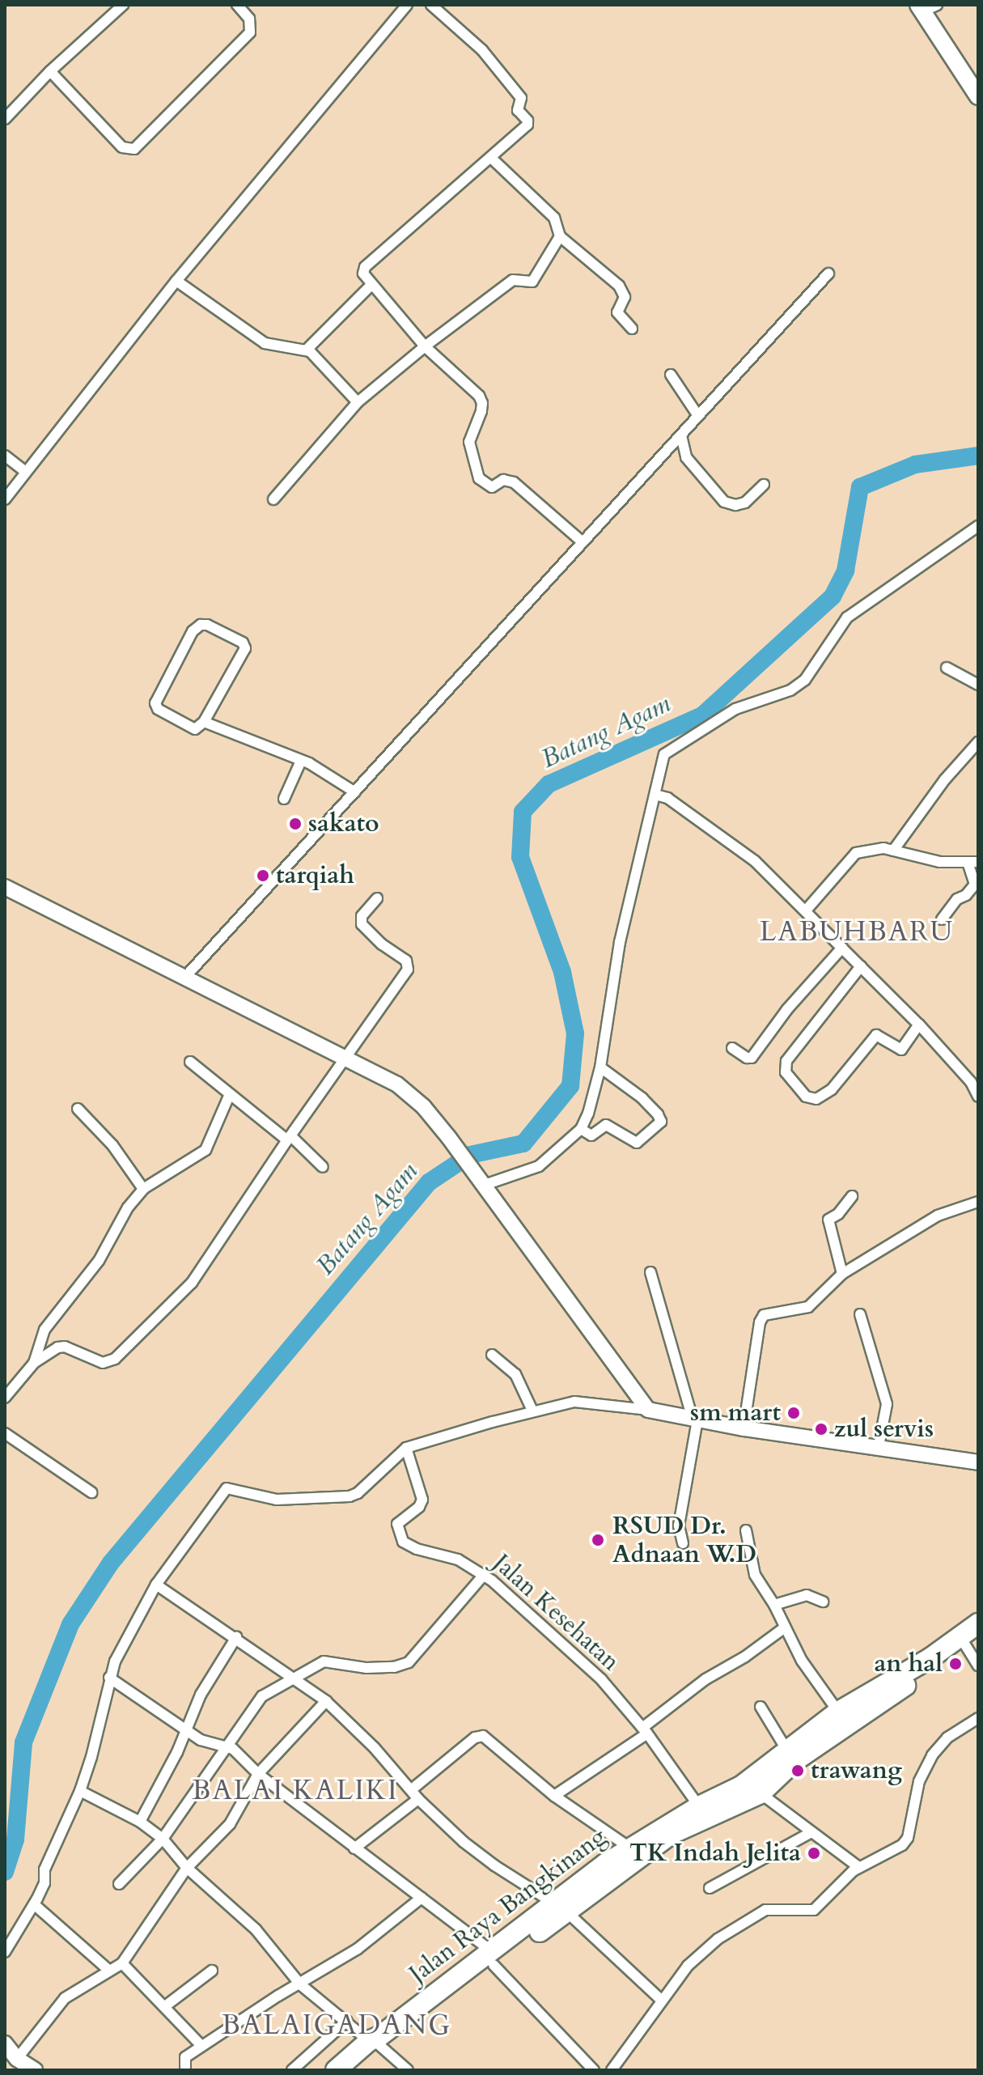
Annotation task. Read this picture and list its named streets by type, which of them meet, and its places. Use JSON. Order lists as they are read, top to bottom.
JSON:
{
  "streets": {
    "highway": ["Jalan Raya Bangkinang"],
    "street": ["Jalan Kesehatan"]
  },
  "crossings": [
    ["Jalan Kesehatan", "Jalan Raya Bangkinang"]
  ],
  "districts": ["LABUHBARU", "BALAI KALIKI", "BALAIGADANG"],
  "water": ["Batang Agam"],
  "places": [
    "sakato",
    "tarqiah",
    "sm mart",
    "zul servis",
    "RSUD Dr. Adnaan W.D",
    "an hal",
    "trawang",
    "TK Indah Jelita"
  ]
}
